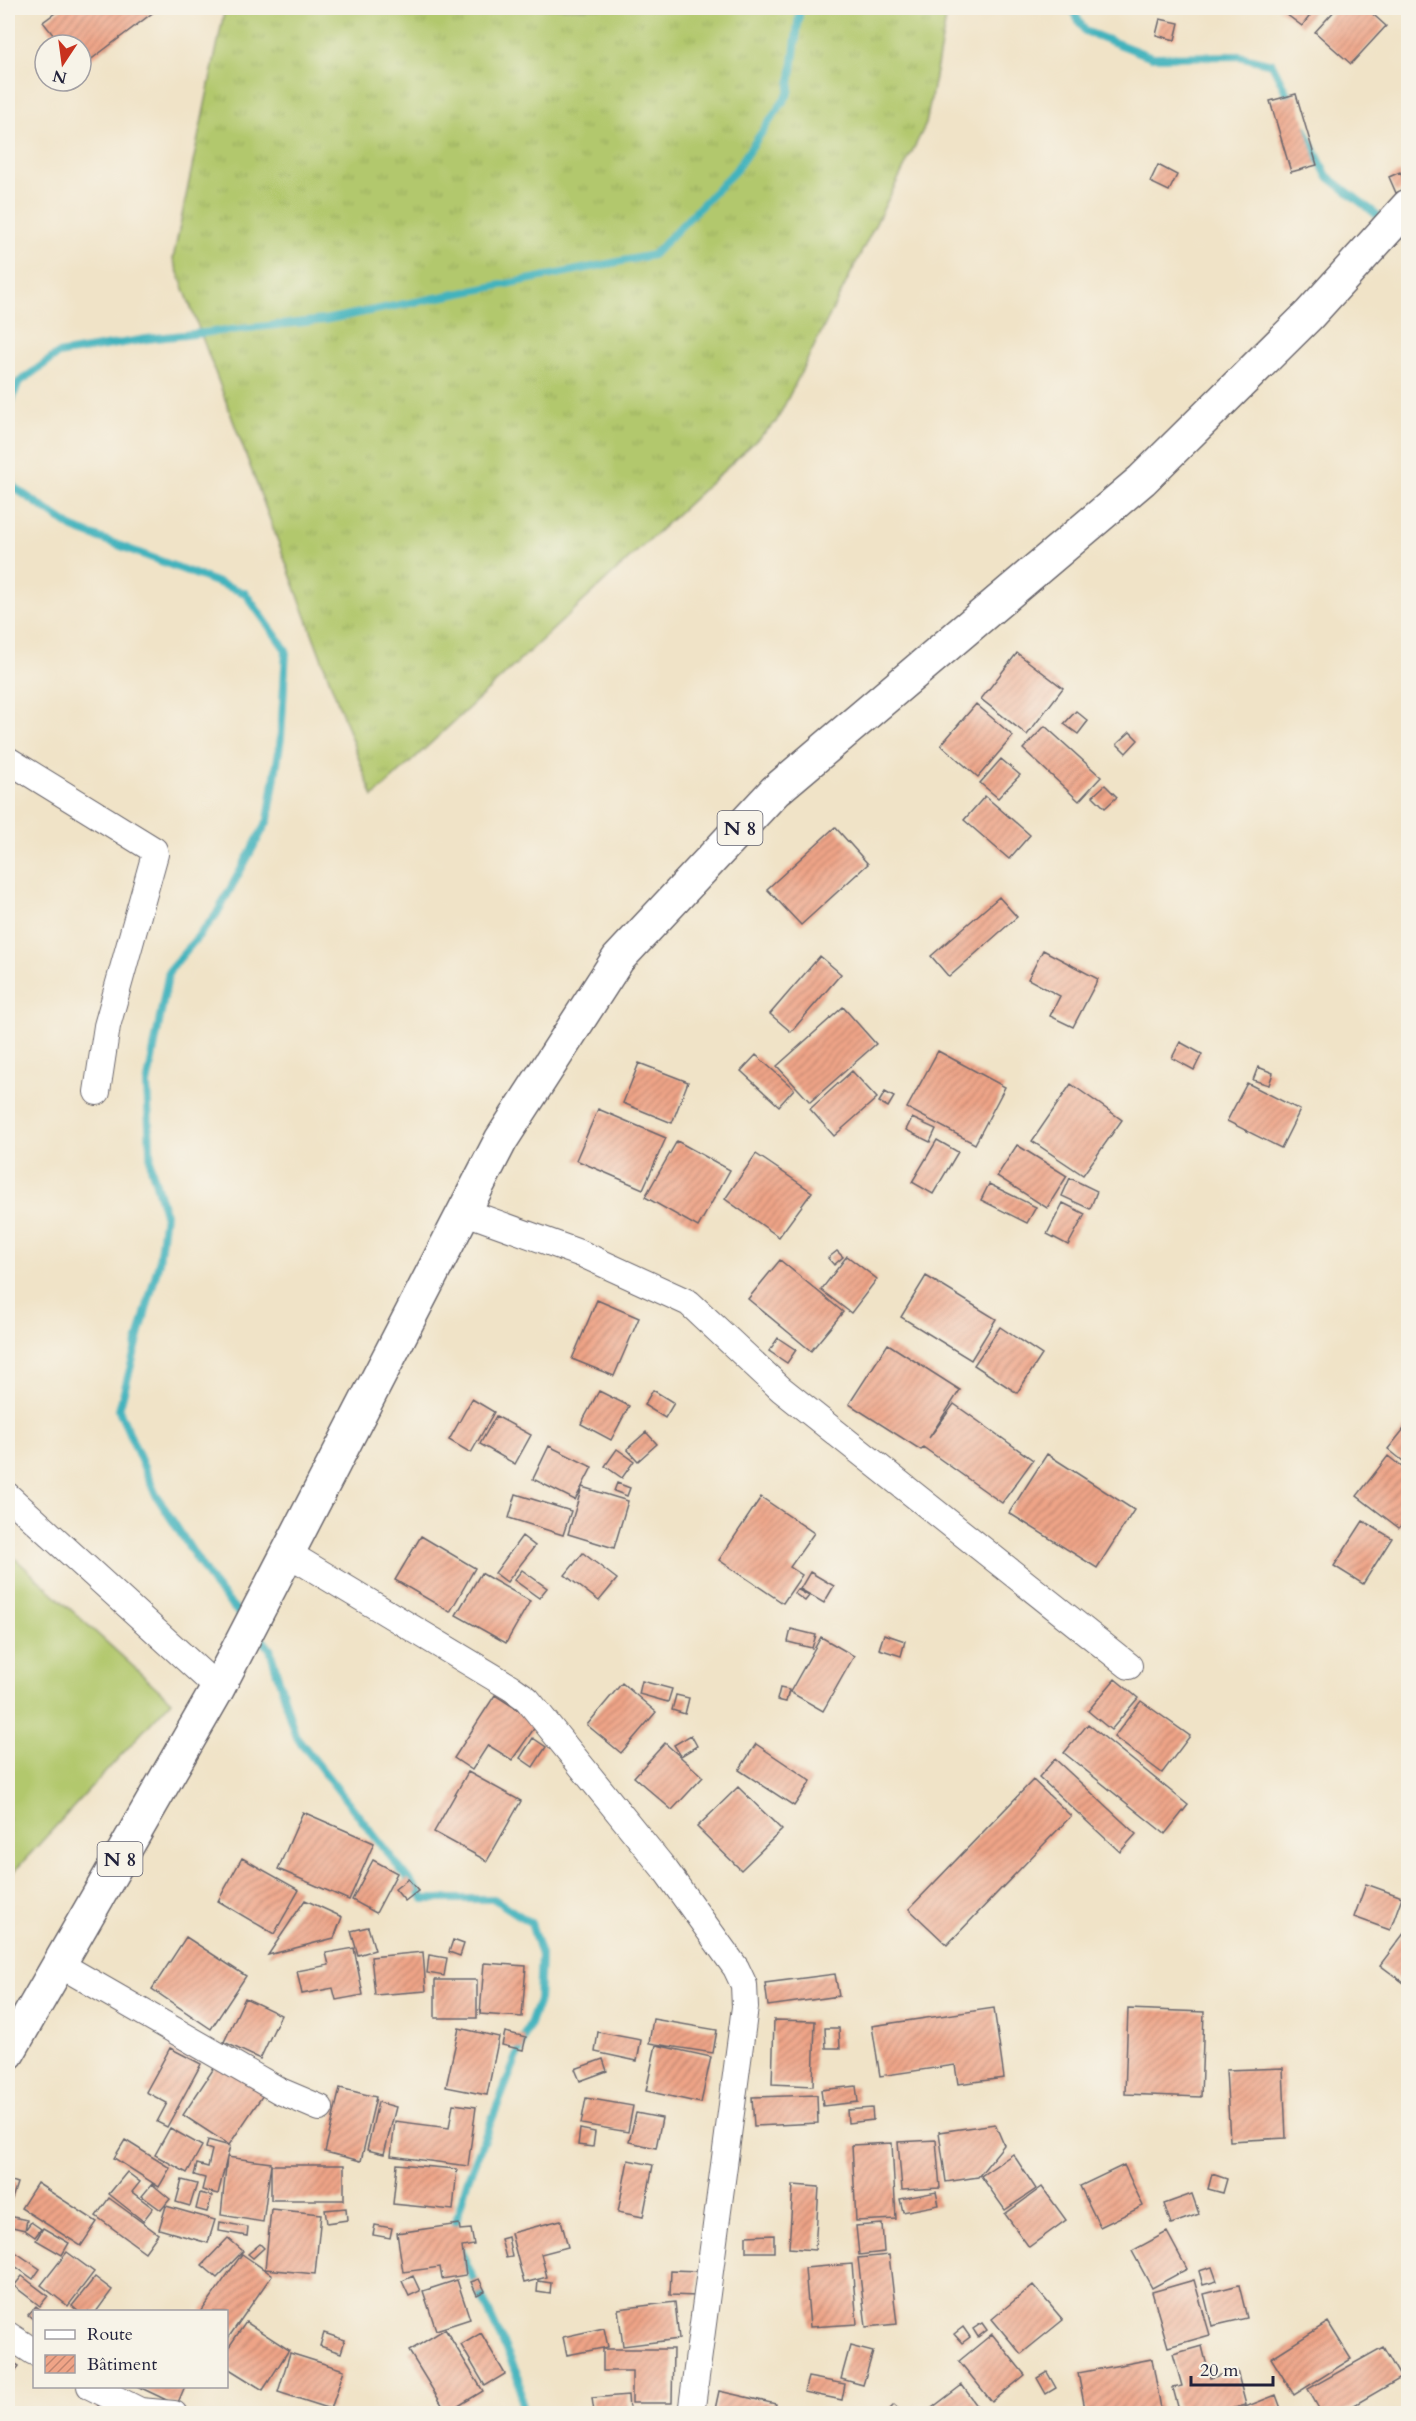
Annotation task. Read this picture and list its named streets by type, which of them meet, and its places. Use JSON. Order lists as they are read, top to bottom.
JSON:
{
  "streets": {
    "highway": ["N 8"]
  },
  "legend": ["Route", "Bâtiment"],
  "scale_bar": "20 m",
  "north": "bottom"
}
